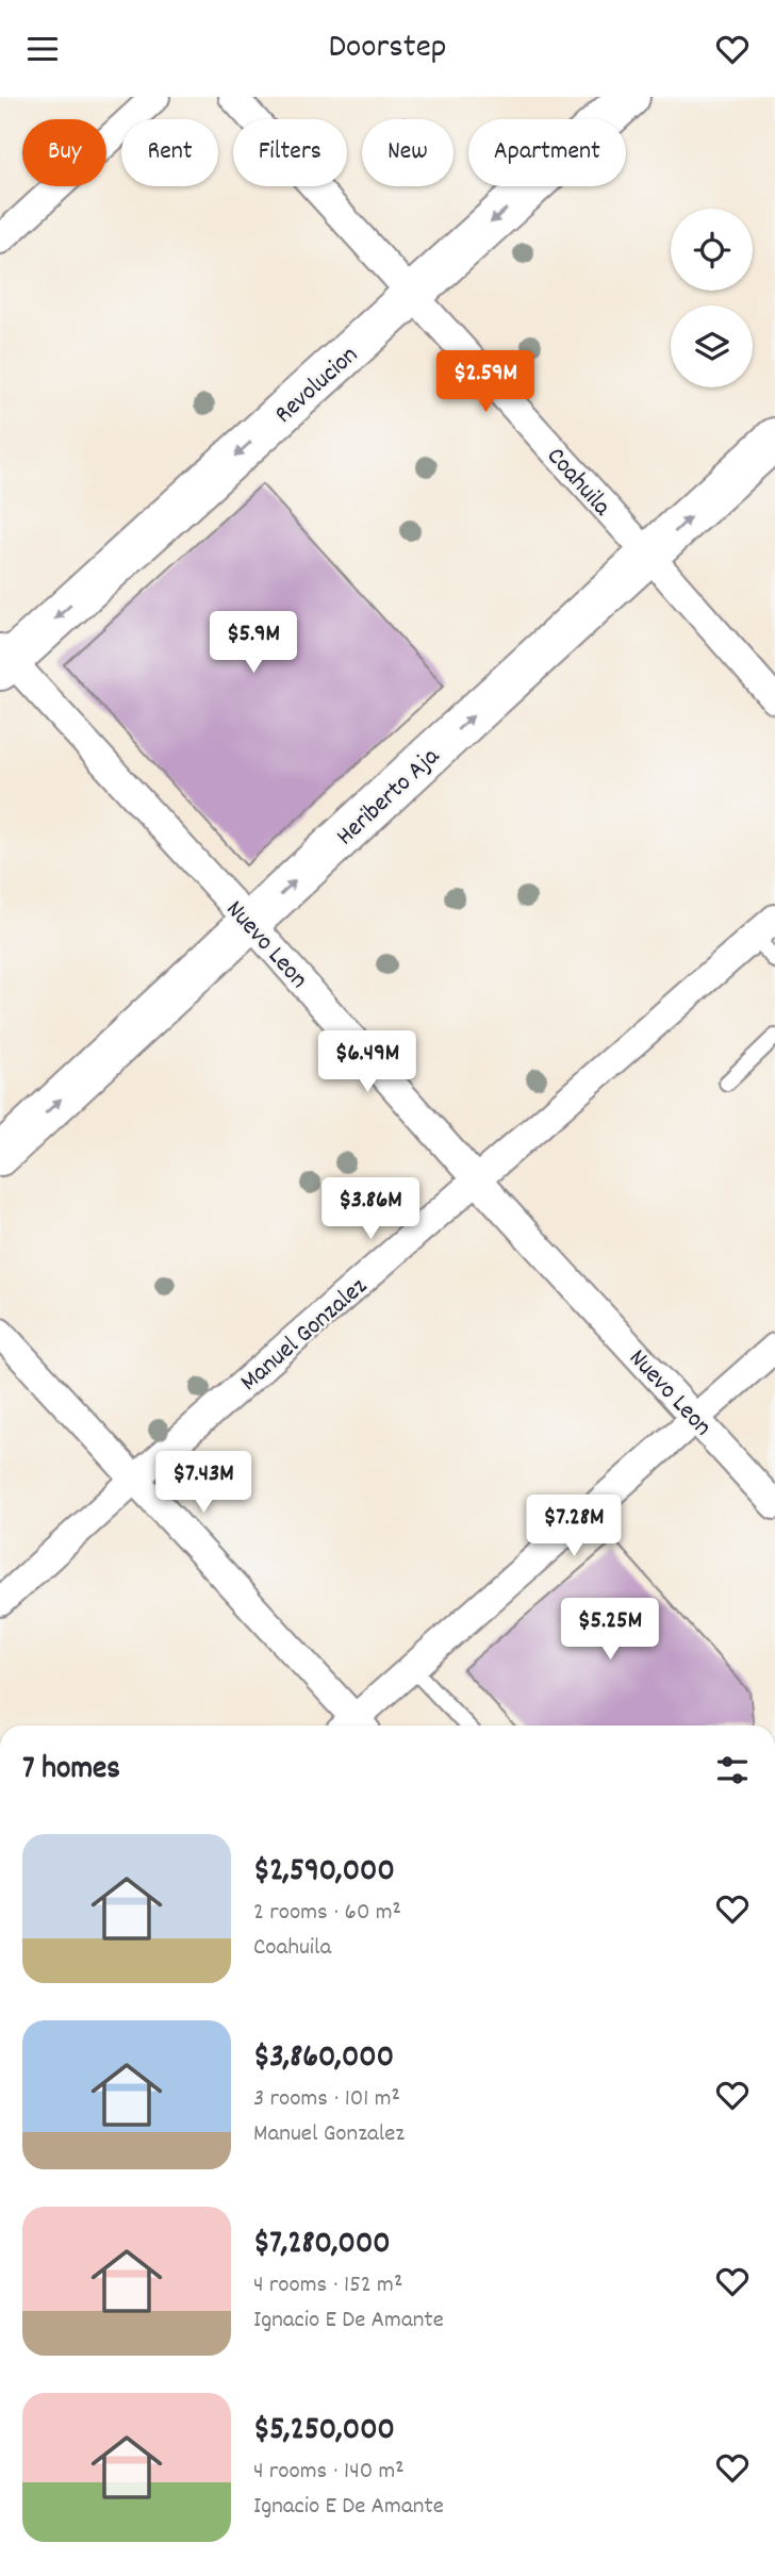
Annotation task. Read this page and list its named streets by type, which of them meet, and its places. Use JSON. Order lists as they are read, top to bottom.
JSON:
{
  "streets": {
    "main road": ["Revolucion", "Heriberto Aja"],
    "street": ["Coahuila", "Nuevo Leon", "Manuel Gonzalez"]
  },
  "crossings": [
    ["Revolucion", "Coahuila"],
    ["Revolucion", "Nuevo Leon"],
    ["Coahuila", "Heriberto Aja"],
    ["Heriberto Aja", "Nuevo Leon"],
    ["Nuevo Leon", "Manuel Gonzalez"]
  ],
  "one_way": ["Revolucion", "Heriberto Aja"],
  "page": {
    "header": "Doorstep",
    "chip": [
      "Buy",
      "Rent",
      "Filters",
      "New",
      "Apartment"
    ],
    "price": [
      "$2.59M",
      "$5.9M",
      "$6.49M",
      "$3.86M",
      "$7.43M",
      "$7.28M",
      "$5.25M"
    ],
    "heading": "7 homes",
    "list": [
      {
        "name": "$2,590,000",
        "note": "2 rooms · 60 m² · Coahuila"
      },
      {
        "name": "$3,860,000",
        "note": "3 rooms · 101 m² · Manuel Gonzalez"
      },
      {
        "name": "$7,280,000",
        "note": "4 rooms · 152 m² · Ignacio E De Amante"
      },
      {
        "name": "$5,250,000",
        "note": "4 rooms · 140 m² · Ignacio E De Amante"
      }
    ]
  }
}
